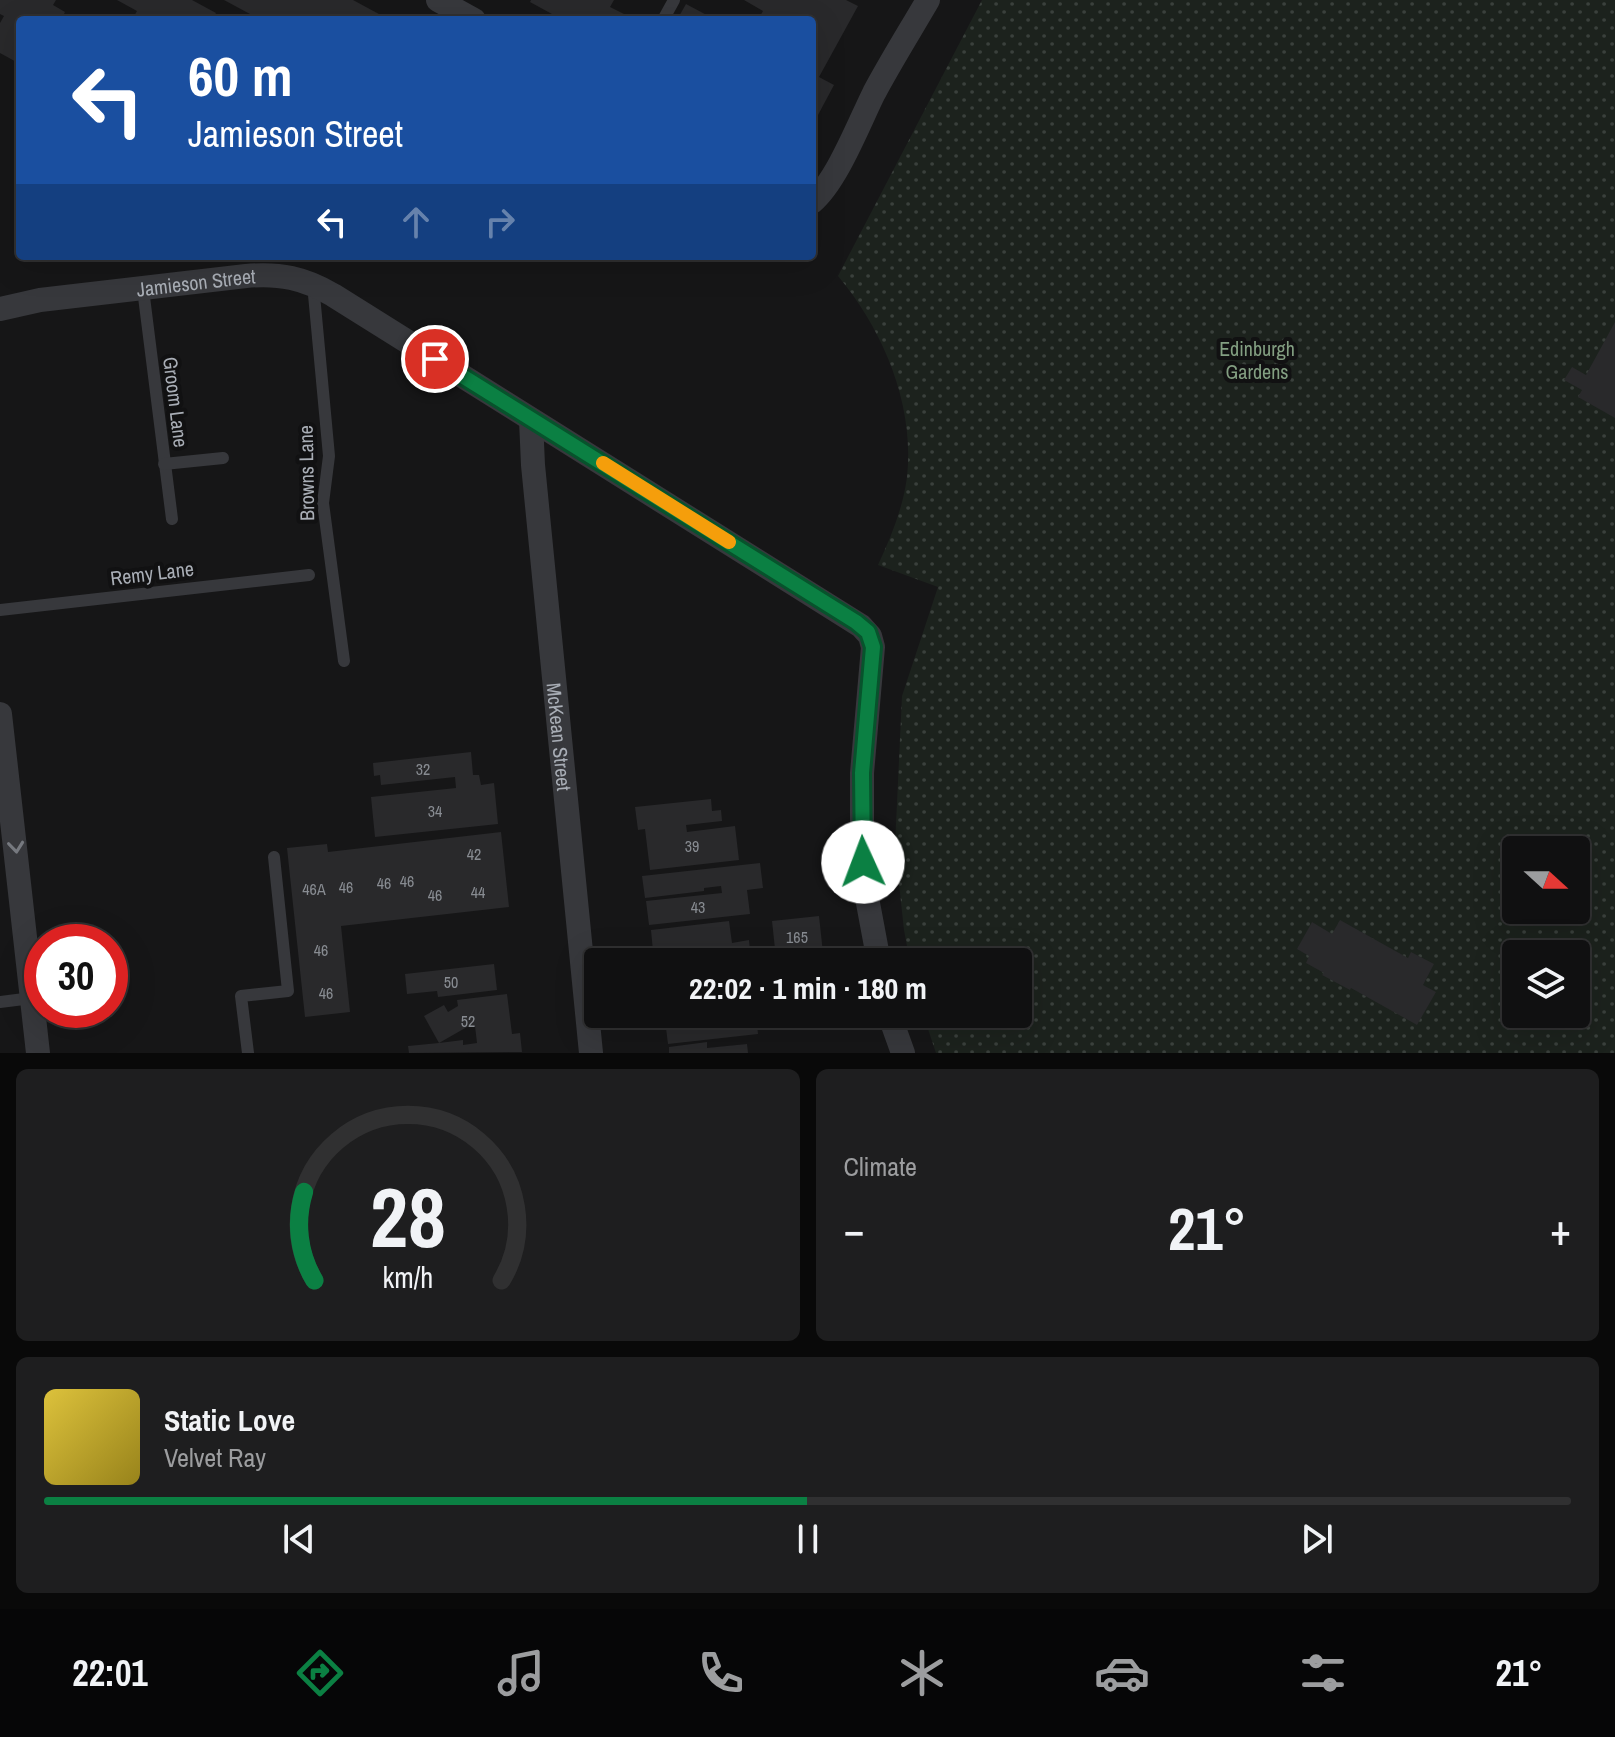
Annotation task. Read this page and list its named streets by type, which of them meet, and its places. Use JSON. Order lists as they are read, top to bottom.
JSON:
{
  "streets": {
    "street": ["Jamieson Street", "McKean Street"],
    "lane": ["Groom Lane", "Browns Lane", "Remy Lane"]
  },
  "crossings": [
    ["Jamieson Street", "Groom Lane"],
    ["Jamieson Street", "Browns Lane"],
    ["Jamieson Street", "McKean Street"]
  ],
  "parks": ["Edinburgh Gardens"],
  "house_numbers": [
    "32",
    "34",
    "39",
    "42",
    "46",
    "46",
    "46",
    "46A",
    "44",
    "46",
    "43",
    "165",
    "46",
    "50",
    "46",
    "52"
  ],
  "north": "right",
  "page": {
    "turn": ["60 m", "Jamieson Street"],
    "limit": "30",
    "trip": "22:02 · 1 min · 180 m",
    "tile": "Climate",
    "heat": ["−", "21°", "+"],
    "song": ["Static Love", "Velvet Ray"],
    "tabs": ["22:01", "21°"],
    "gauge": ["28", "km/h"]
  }
}
